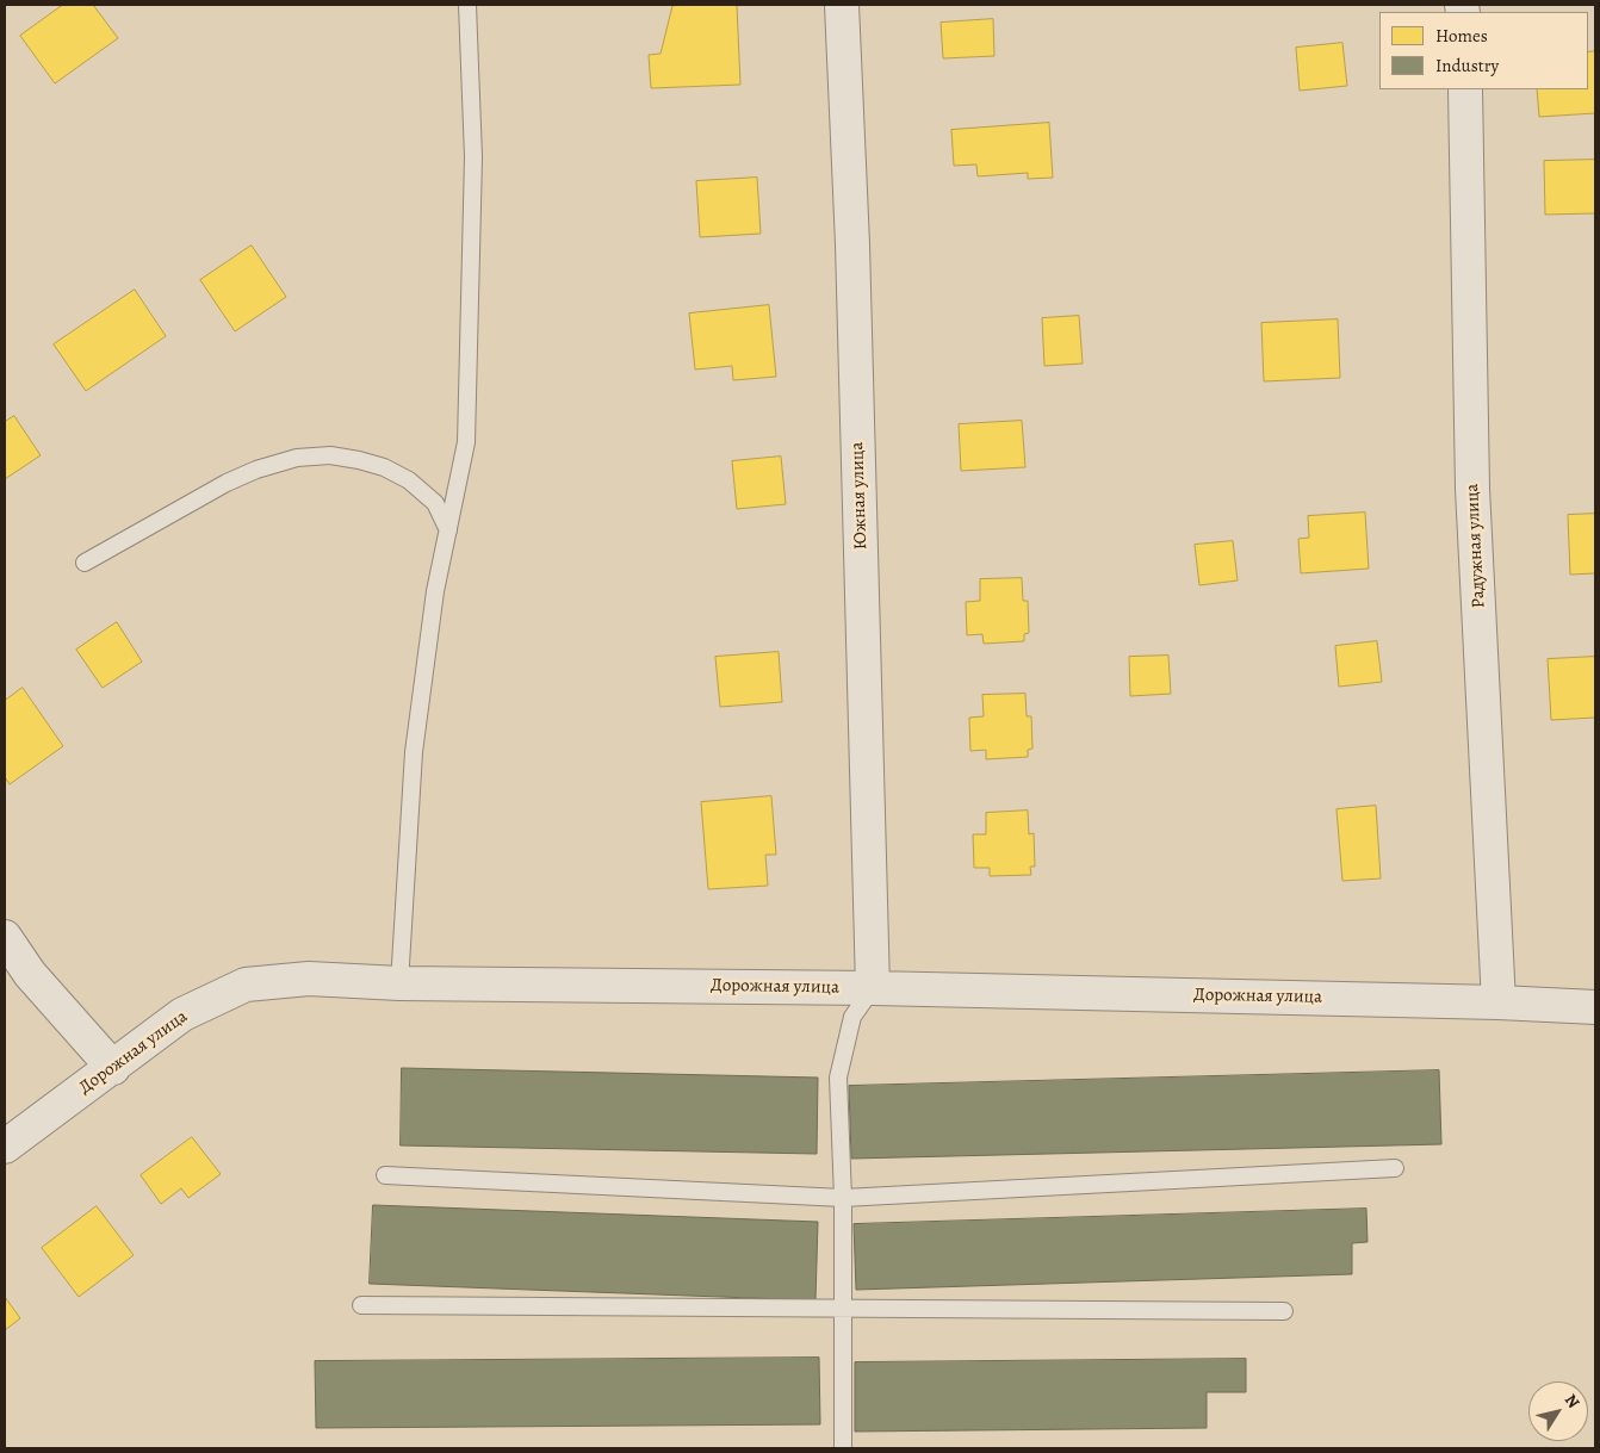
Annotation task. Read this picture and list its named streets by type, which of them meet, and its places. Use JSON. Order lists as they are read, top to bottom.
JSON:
{
  "streets": {
    "street": ["Южная улица", "Радужная улица", "Дорожная улица"]
  },
  "crossings": [
    ["Южная улица", "Дорожная улица"],
    ["Радужная улица", "Дорожная улица"]
  ],
  "legend": ["Homes", "Industry"],
  "north": "top right"
}
